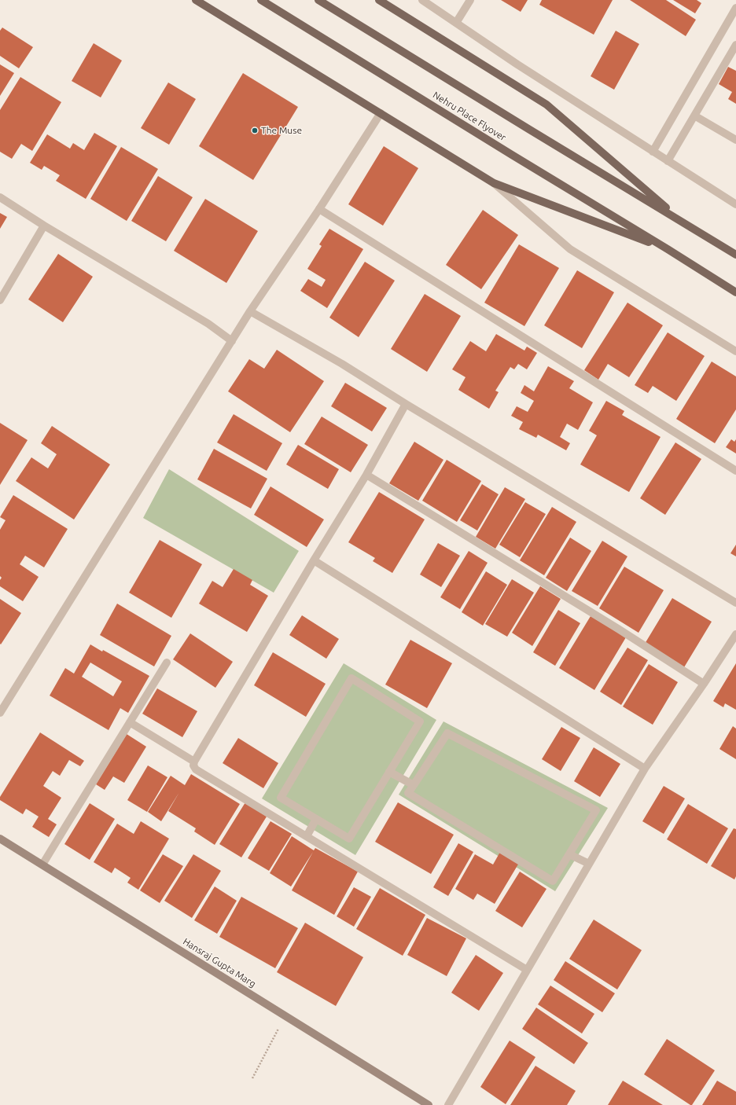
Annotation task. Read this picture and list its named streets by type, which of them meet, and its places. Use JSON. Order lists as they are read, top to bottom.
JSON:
{
  "streets": {
    "main road": ["Nehru Place Flyover"],
    "street": ["Hansraj Gupta Marg"]
  },
  "places": ["The Muse"]
}
